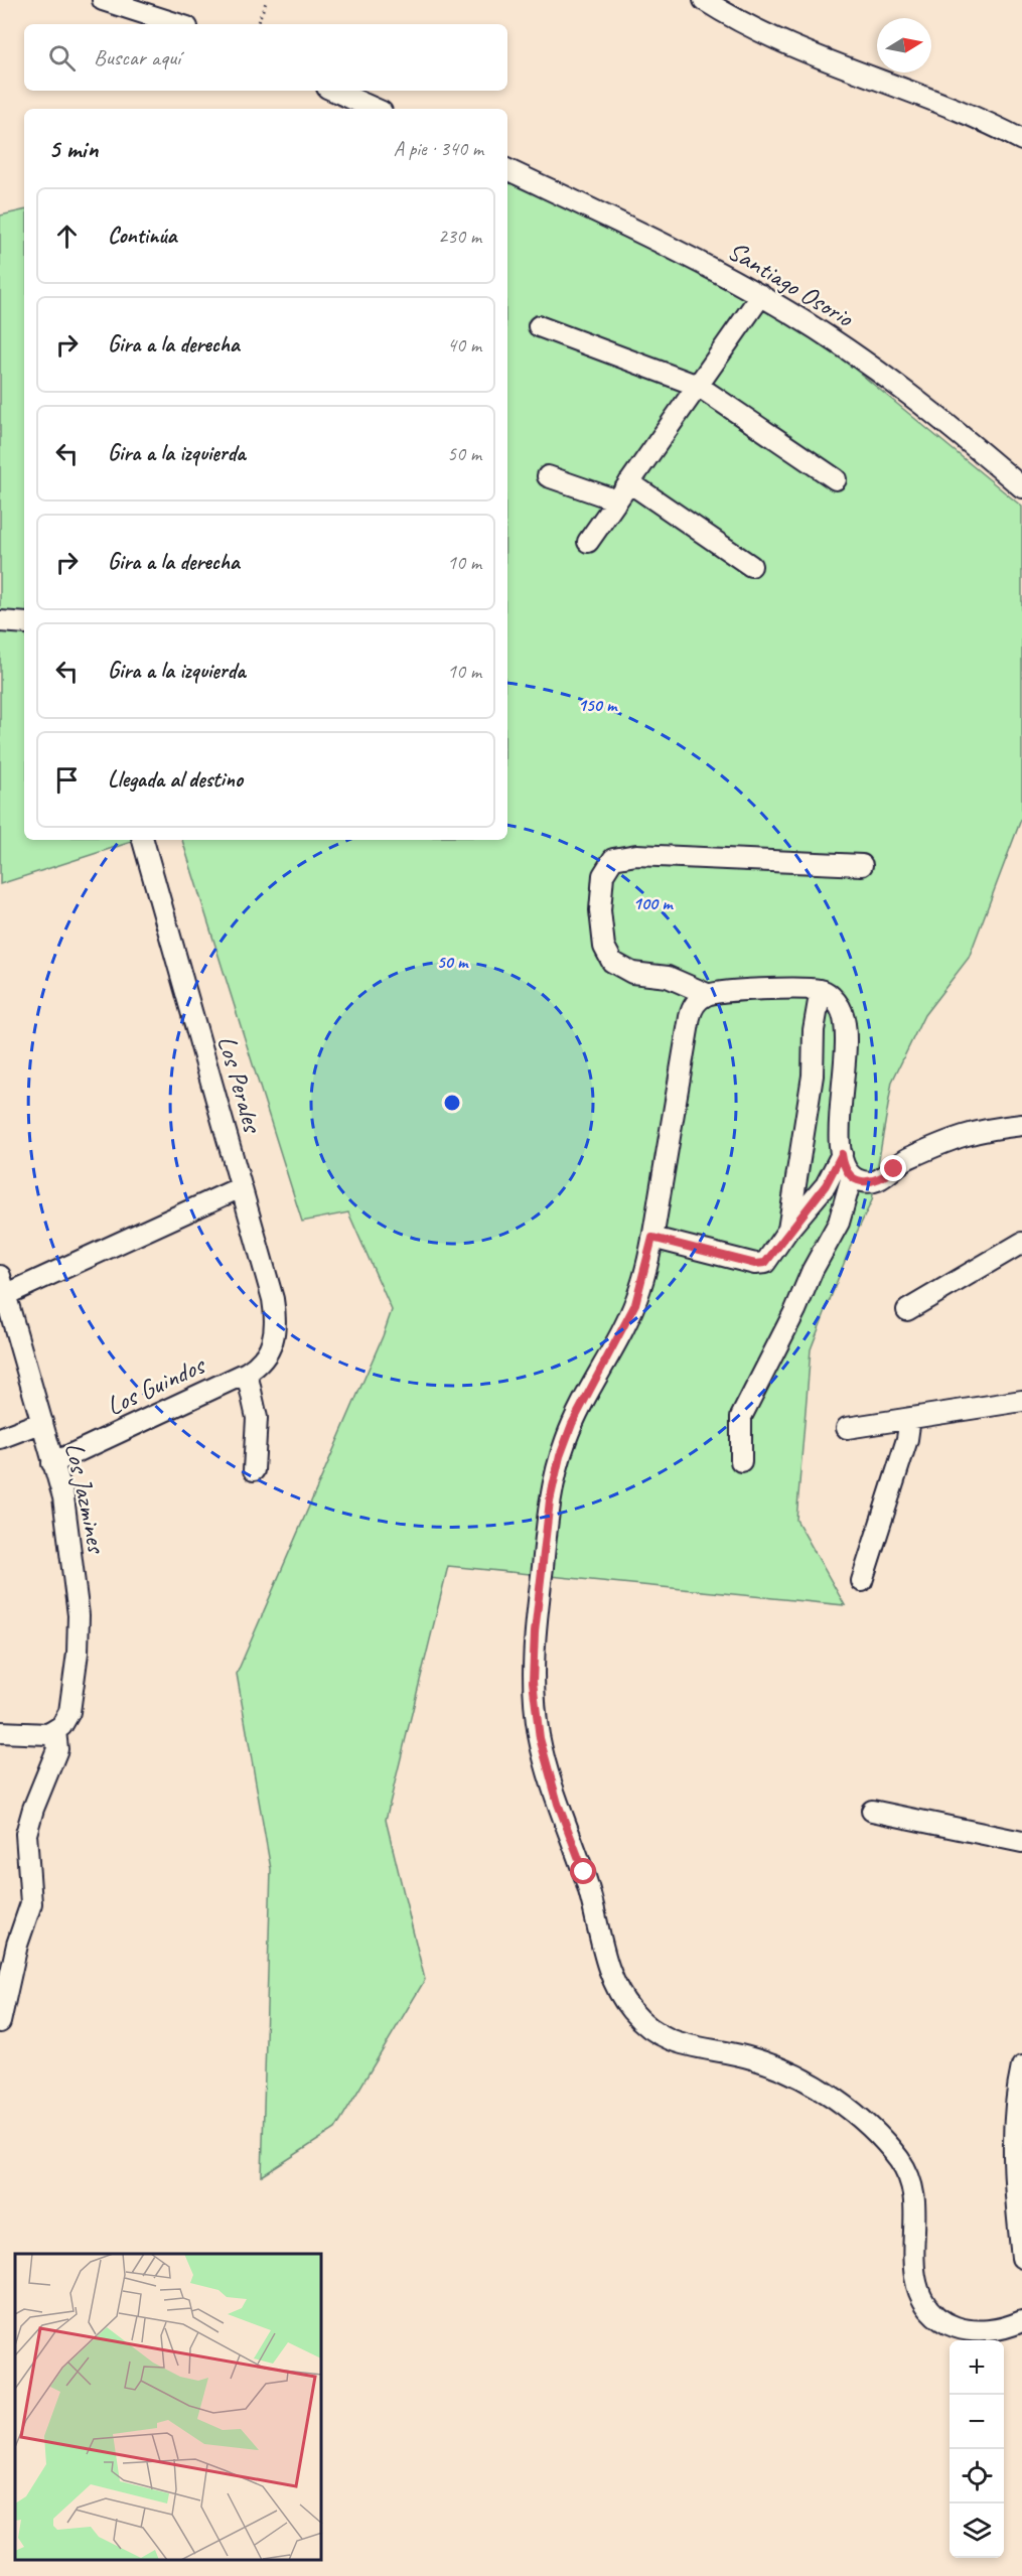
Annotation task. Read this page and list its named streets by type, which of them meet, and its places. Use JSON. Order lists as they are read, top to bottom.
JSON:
{
  "streets": {
    "street": [
      "Santiago Osorio",
      "Los Perales",
      "Los Guindos",
      "Los Jazmines"
    ]
  },
  "crossings": [
    ["Los Perales", "Los Guindos"],
    ["Los Guindos", "Los Jazmines"]
  ],
  "north": "right",
  "page": {
    "search": "Buscar aquí",
    "heading": ["5 min", "A pie · 340 m"],
    "list": [
      ["Continúa", "230 m"],
      ["Gira a la derecha", "40 m"],
      ["Gira a la izquierda", "50 m"],
      ["Gira a la derecha", "10 m"],
      ["Gira a la izquierda", "10 m"],
      "Llegada al destino"
    ],
    "map_buttons": ["+", "−"]
  },
  "rings": ["150 m", "100 m", "50 m"]
}
